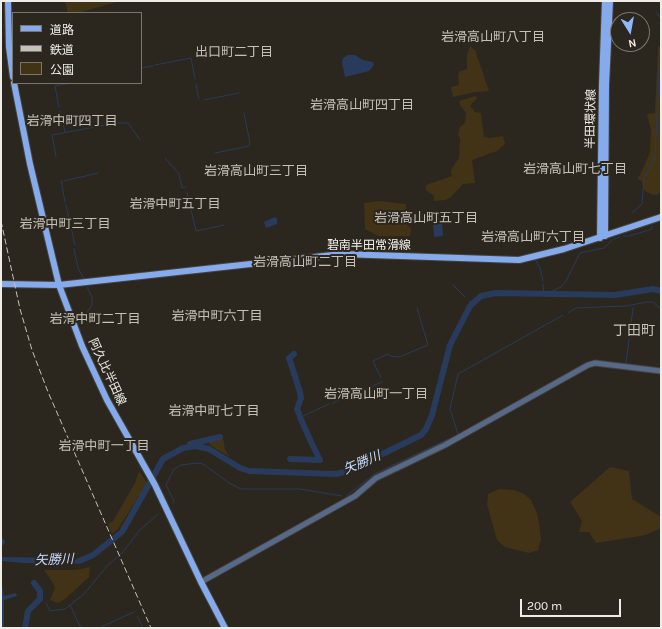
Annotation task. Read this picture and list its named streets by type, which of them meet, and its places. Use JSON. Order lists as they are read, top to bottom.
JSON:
{
  "streets": {
    "main road": ["半田環状線", "碧南半田常滑線", "阿久比半田線"]
  },
  "crossings": [
    ["半田環状線", "碧南半田常滑線"],
    ["碧南半田常滑線", "阿久比半田線"]
  ],
  "districts": [
    "岩滑高山町八丁目",
    "出口町二丁目",
    "岩滑高山町四丁目",
    "岩滑中町四丁目",
    "岩滑高山町七丁目",
    "岩滑高山町三丁目",
    "岩滑中町五丁目",
    "岩滑高山町五丁目",
    "岩滑中町三丁目",
    "岩滑高山町六丁目",
    "岩滑高山町二丁目",
    "岩滑中町六丁目",
    "岩滑中町二丁目",
    "丁田町",
    "岩滑高山町一丁目",
    "岩滑中町七丁目",
    "岩滑中町一丁目"
  ],
  "water": ["矢勝川"],
  "legend": ["道路", "鉄道", "公園"],
  "scale_bar": "200 m",
  "north": "bottom"
}
